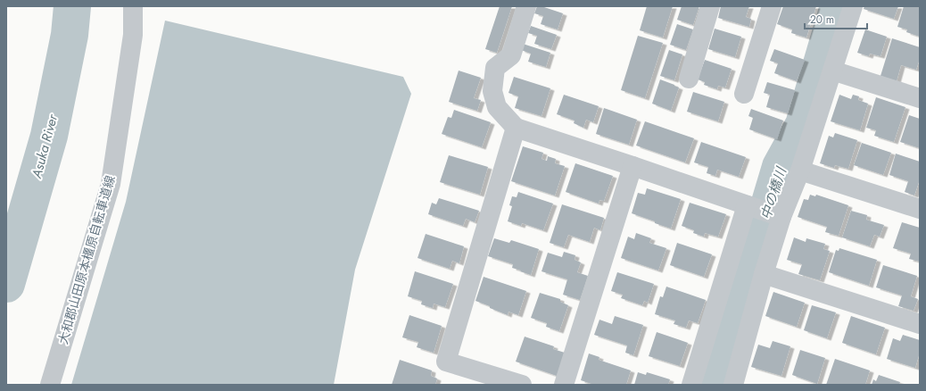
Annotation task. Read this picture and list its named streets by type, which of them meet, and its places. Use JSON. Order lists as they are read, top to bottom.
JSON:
{
  "streets": {
    "street": ["大和郡山田原本橿原自転車道線"]
  },
  "water": ["Asuka River", "中の橋川"],
  "scale_bar": "20 m"
}
